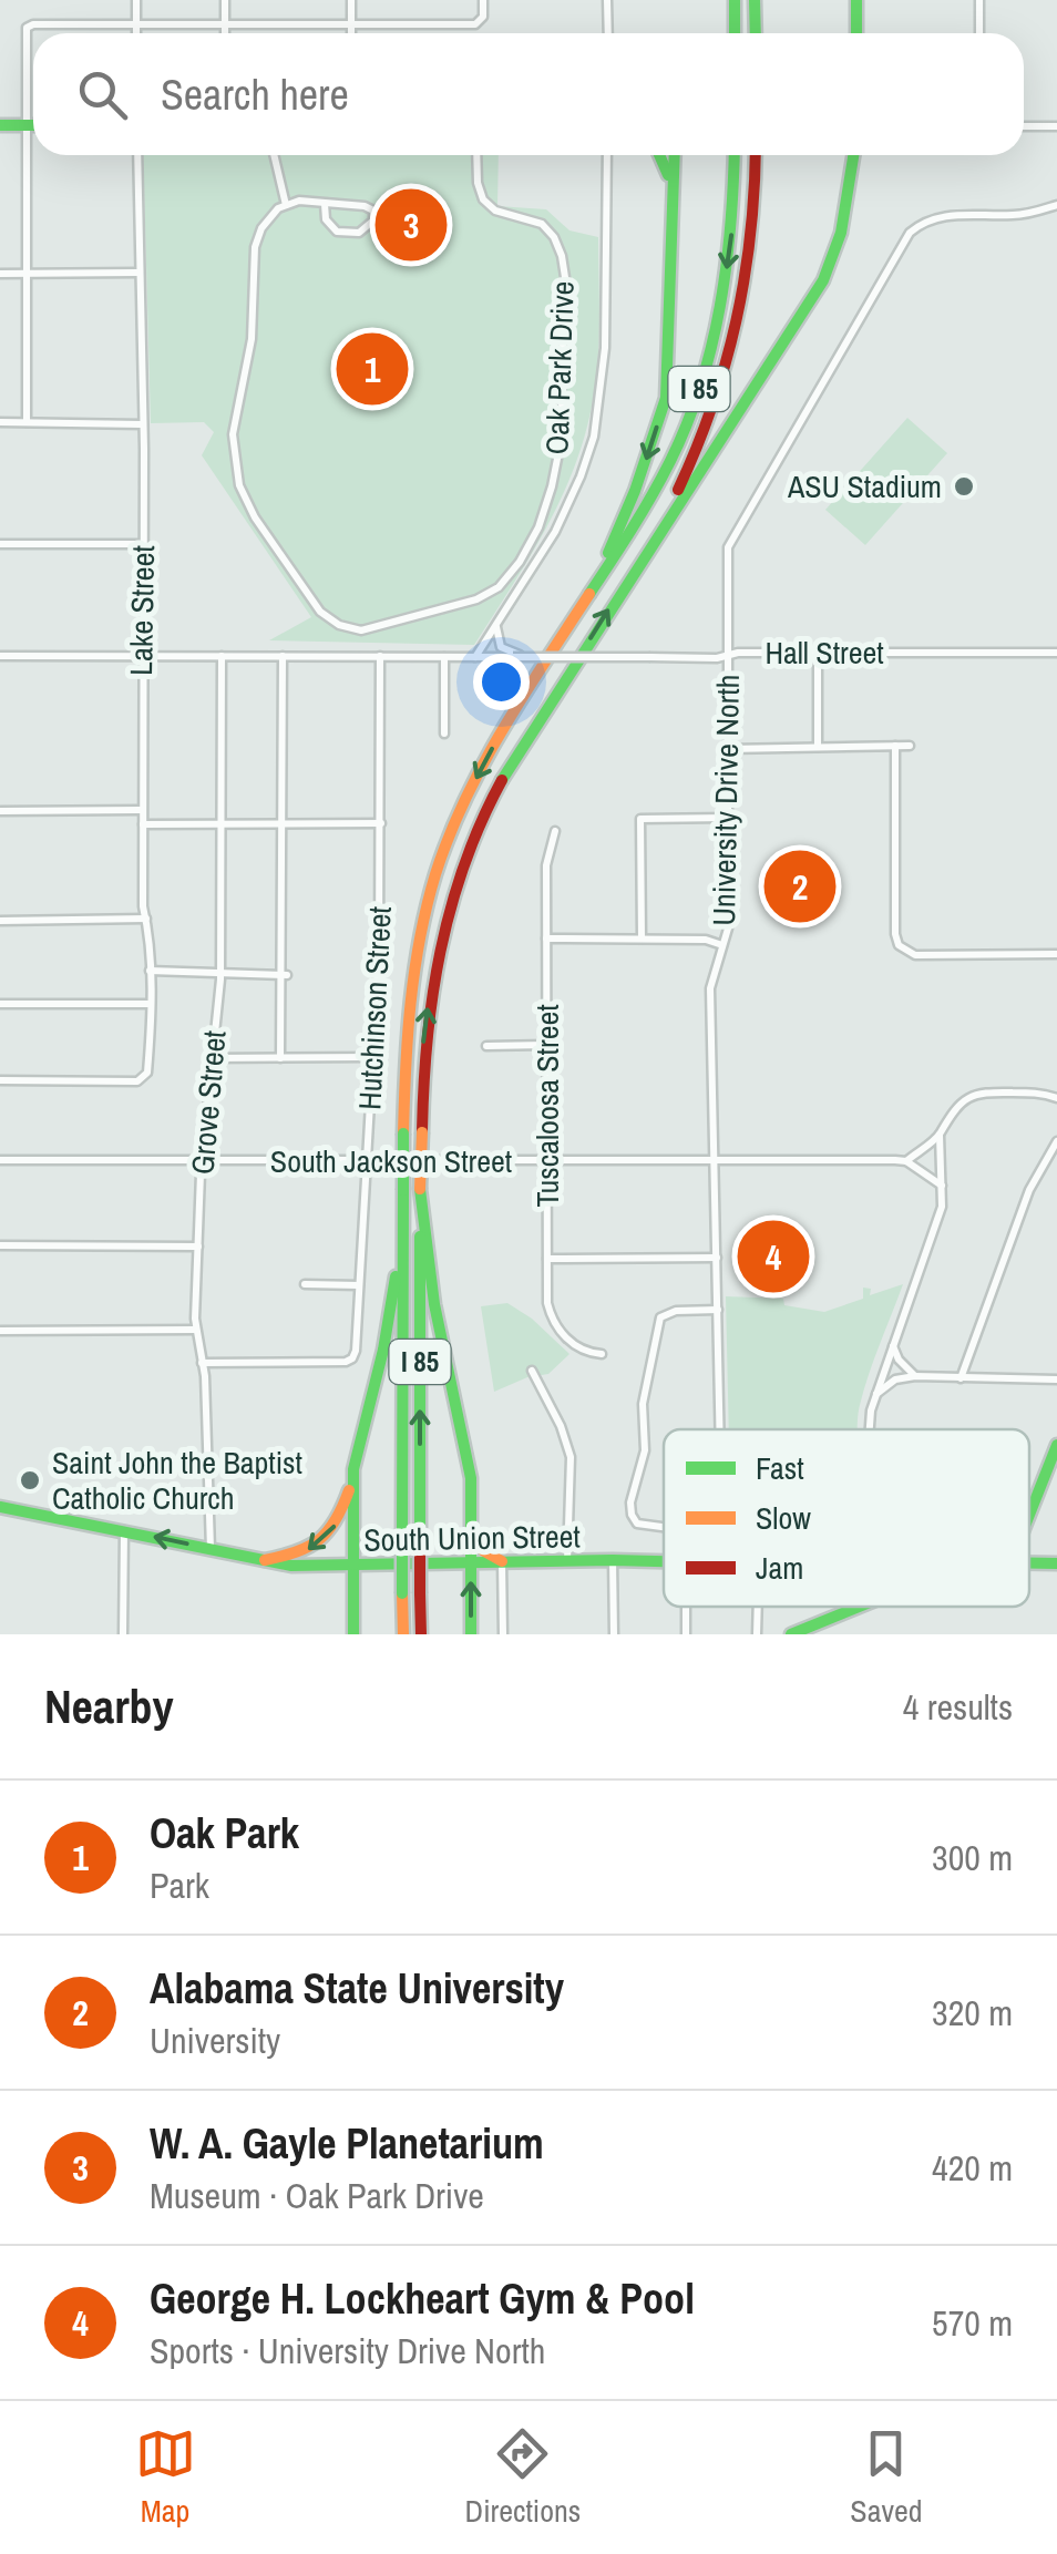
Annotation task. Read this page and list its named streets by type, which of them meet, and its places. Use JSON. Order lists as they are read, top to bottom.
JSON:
{
  "streets": {
    "main road": ["I 85", "South Union Street"],
    "street": [
      "Oak Park Drive",
      "Lake Street",
      "Hall Street",
      "University Drive North",
      "Hutchinson Street",
      "Grove Street",
      "Tuscaloosa Street",
      "South Jackson Street"
    ]
  },
  "crossings": [
    ["Lake Street", "Hall Street"],
    ["Hall Street", "University Drive North"],
    ["Hall Street", "Hutchinson Street"],
    ["Hall Street", "Grove Street"],
    ["University Drive North", "South Jackson Street"],
    ["Hutchinson Street", "Grove Street"],
    ["Hutchinson Street", "South Jackson Street"],
    ["Grove Street", "South Jackson Street"],
    ["Grove Street", "South Union Street"],
    ["Tuscaloosa Street", "South Jackson Street"]
  ],
  "places": ["ASU Stadium", "Saint John the Baptist Catholic Church"],
  "legend": ["Fast", "Slow", "Jam"],
  "page": {
    "search": "Search here",
    "pins": [
      "3",
      "1",
      "2",
      "4"
    ],
    "heading": ["Nearby", "4 results"],
    "list": [
      {
        "mark": "1",
        "name": "Oak Park",
        "note": "Park",
        "value": "300 m"
      },
      {
        "mark": "2",
        "name": "Alabama State University",
        "note": "University",
        "value": "320 m"
      },
      {
        "mark": "3",
        "name": "W. A. Gayle Planetarium",
        "note": "Museum · Oak Park Drive",
        "value": "420 m"
      },
      {
        "mark": "4",
        "name": "George H. Lockheart Gym & Pool",
        "note": "Sports · University Drive North",
        "value": "570 m"
      }
    ],
    "nav": ["Map", "Directions", "Saved"]
  }
}
